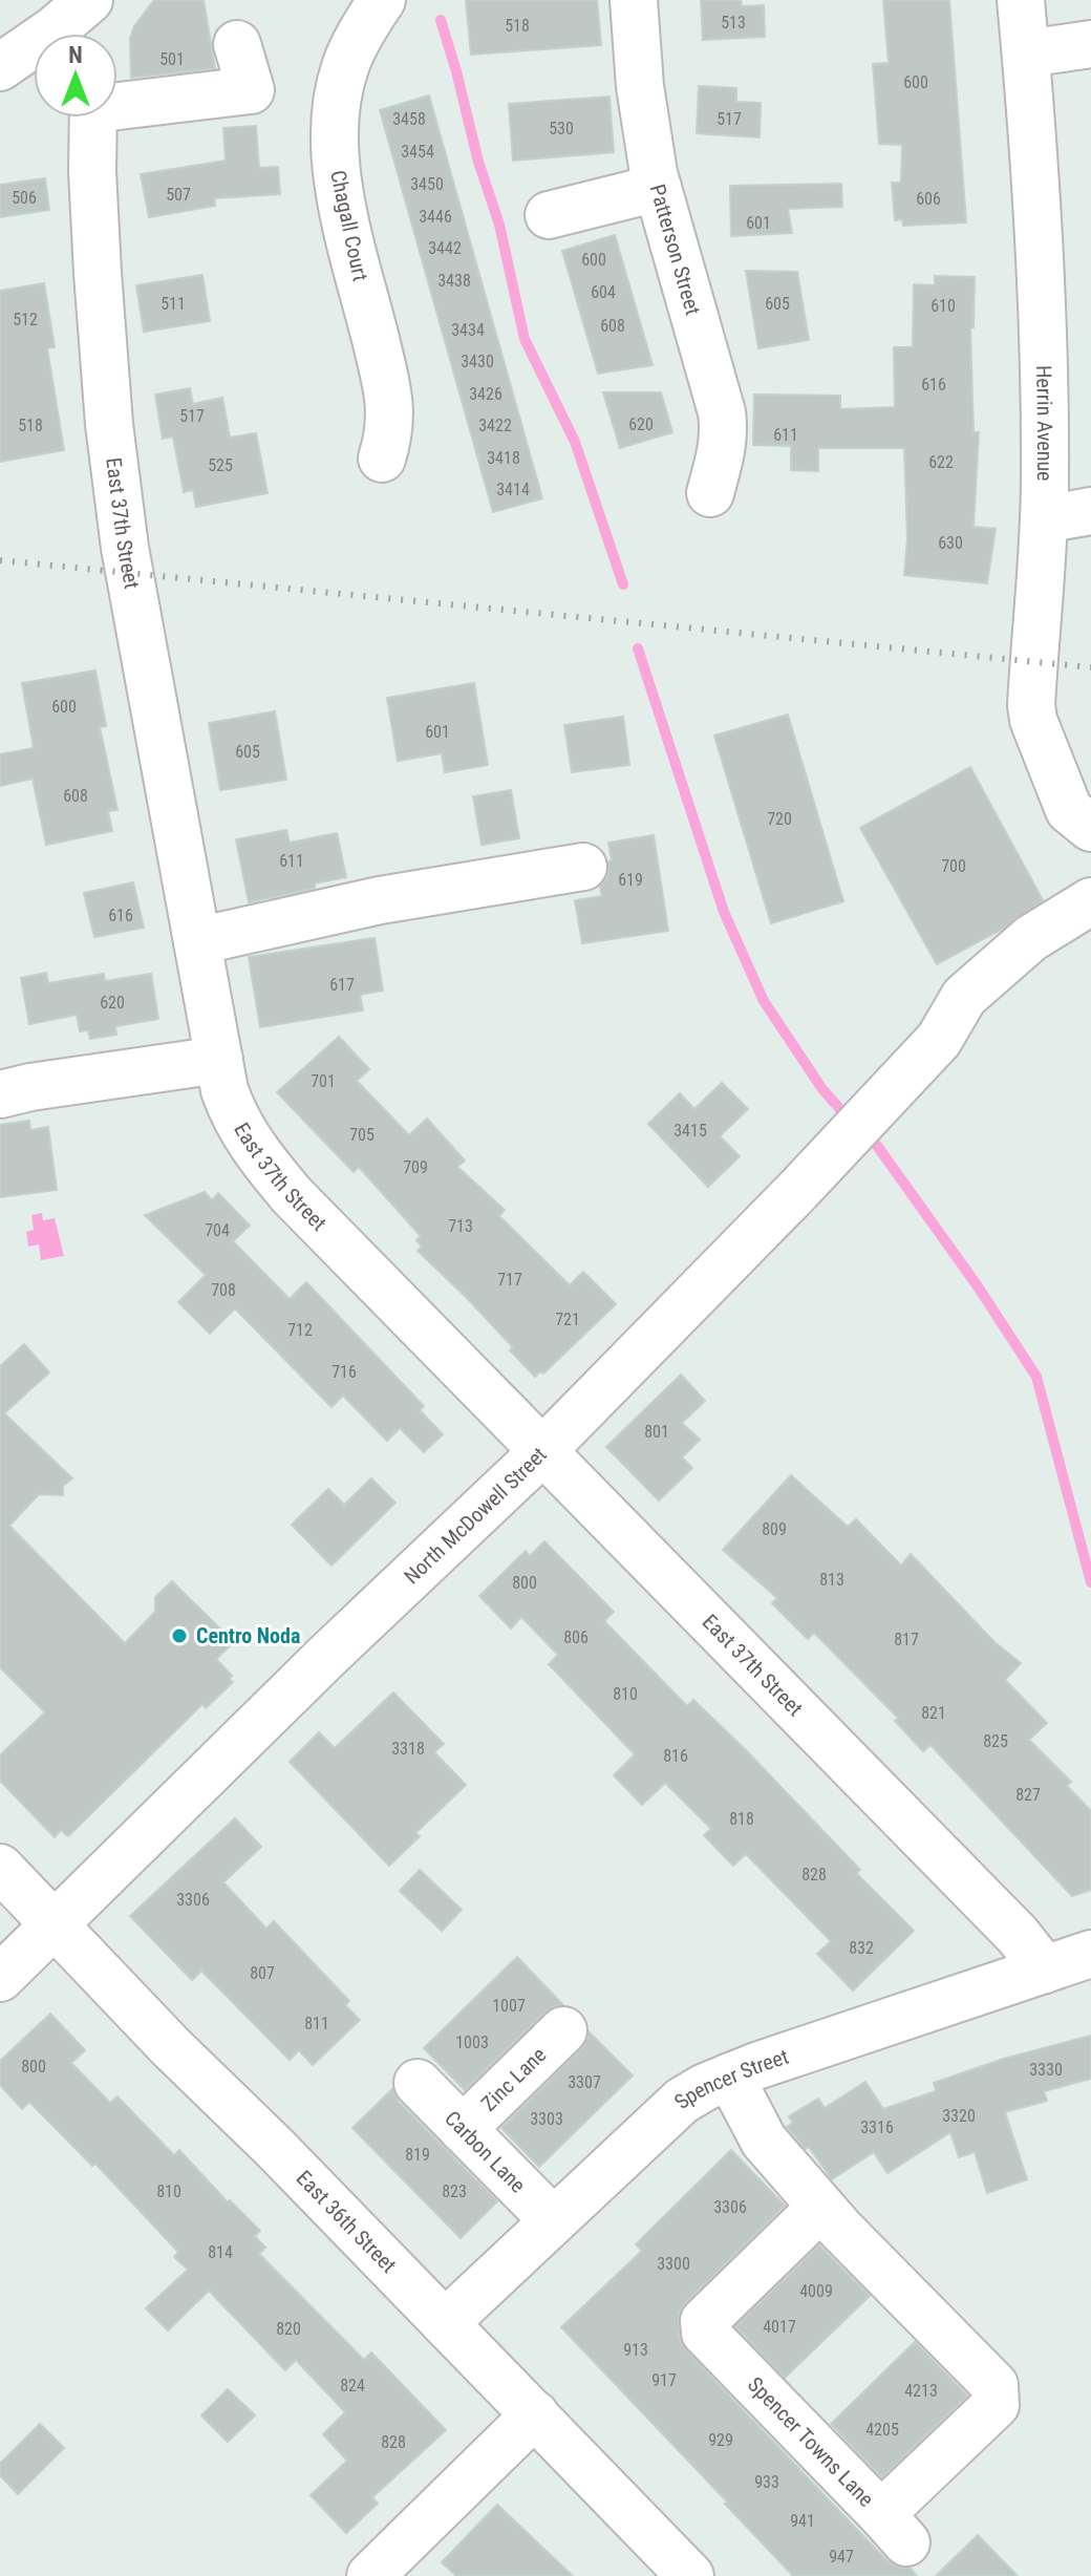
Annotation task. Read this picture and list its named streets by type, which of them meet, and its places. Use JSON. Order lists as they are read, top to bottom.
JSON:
{
  "streets": {
    "street": [
      "Chagall Court",
      "Patterson Street",
      "Herrin Avenue",
      "East 37th Street",
      "North McDowell Street",
      "Zinc Lane",
      "Spencer Street",
      "Carbon Lane",
      "East 36th Street",
      "Spencer Towns Lane"
    ]
  },
  "crossings": [
    ["East 37th Street", "North McDowell Street"],
    ["East 37th Street", "Spencer Street"],
    ["North McDowell Street", "East 36th Street"],
    ["Zinc Lane", "Carbon Lane"],
    ["Spencer Street", "Carbon Lane"],
    ["Spencer Street", "East 36th Street"],
    ["Spencer Street", "Spencer Towns Lane"]
  ],
  "places": ["Centro Noda"],
  "house_numbers": [
    "513",
    "518",
    "501",
    "600",
    "3458",
    "517",
    "530",
    "3454",
    "3450",
    "507",
    "506",
    "606",
    "3446",
    "601",
    "3442",
    "600",
    "3438",
    "604",
    "511",
    "605",
    "610",
    "512",
    "608",
    "3434",
    "3430",
    "616",
    "3426",
    "517",
    "620",
    "518",
    "3422",
    "611",
    "3418",
    "622",
    "525",
    "3414",
    "630",
    "600",
    "601",
    "605",
    "608",
    "720",
    "611",
    "700",
    "619",
    "616",
    "617",
    "620",
    "701",
    "3415",
    "705",
    "709",
    "713",
    "704",
    "717",
    "708",
    "721",
    "712",
    "716",
    "801",
    "809",
    "813",
    "800",
    "806",
    "817",
    "810",
    "821",
    "825",
    "3318",
    "816",
    "827",
    "818",
    "828",
    "3306",
    "832",
    "807",
    "1007",
    "811",
    "1003",
    "800",
    "3330",
    "3307",
    "3320",
    "3303",
    "3316",
    "819",
    "810",
    "823",
    "3306",
    "814",
    "3300",
    "4009",
    "4017",
    "820",
    "913",
    "917",
    "824",
    "4213",
    "4205",
    "929",
    "828",
    "933",
    "941",
    "947"
  ],
  "north": "top"
}
